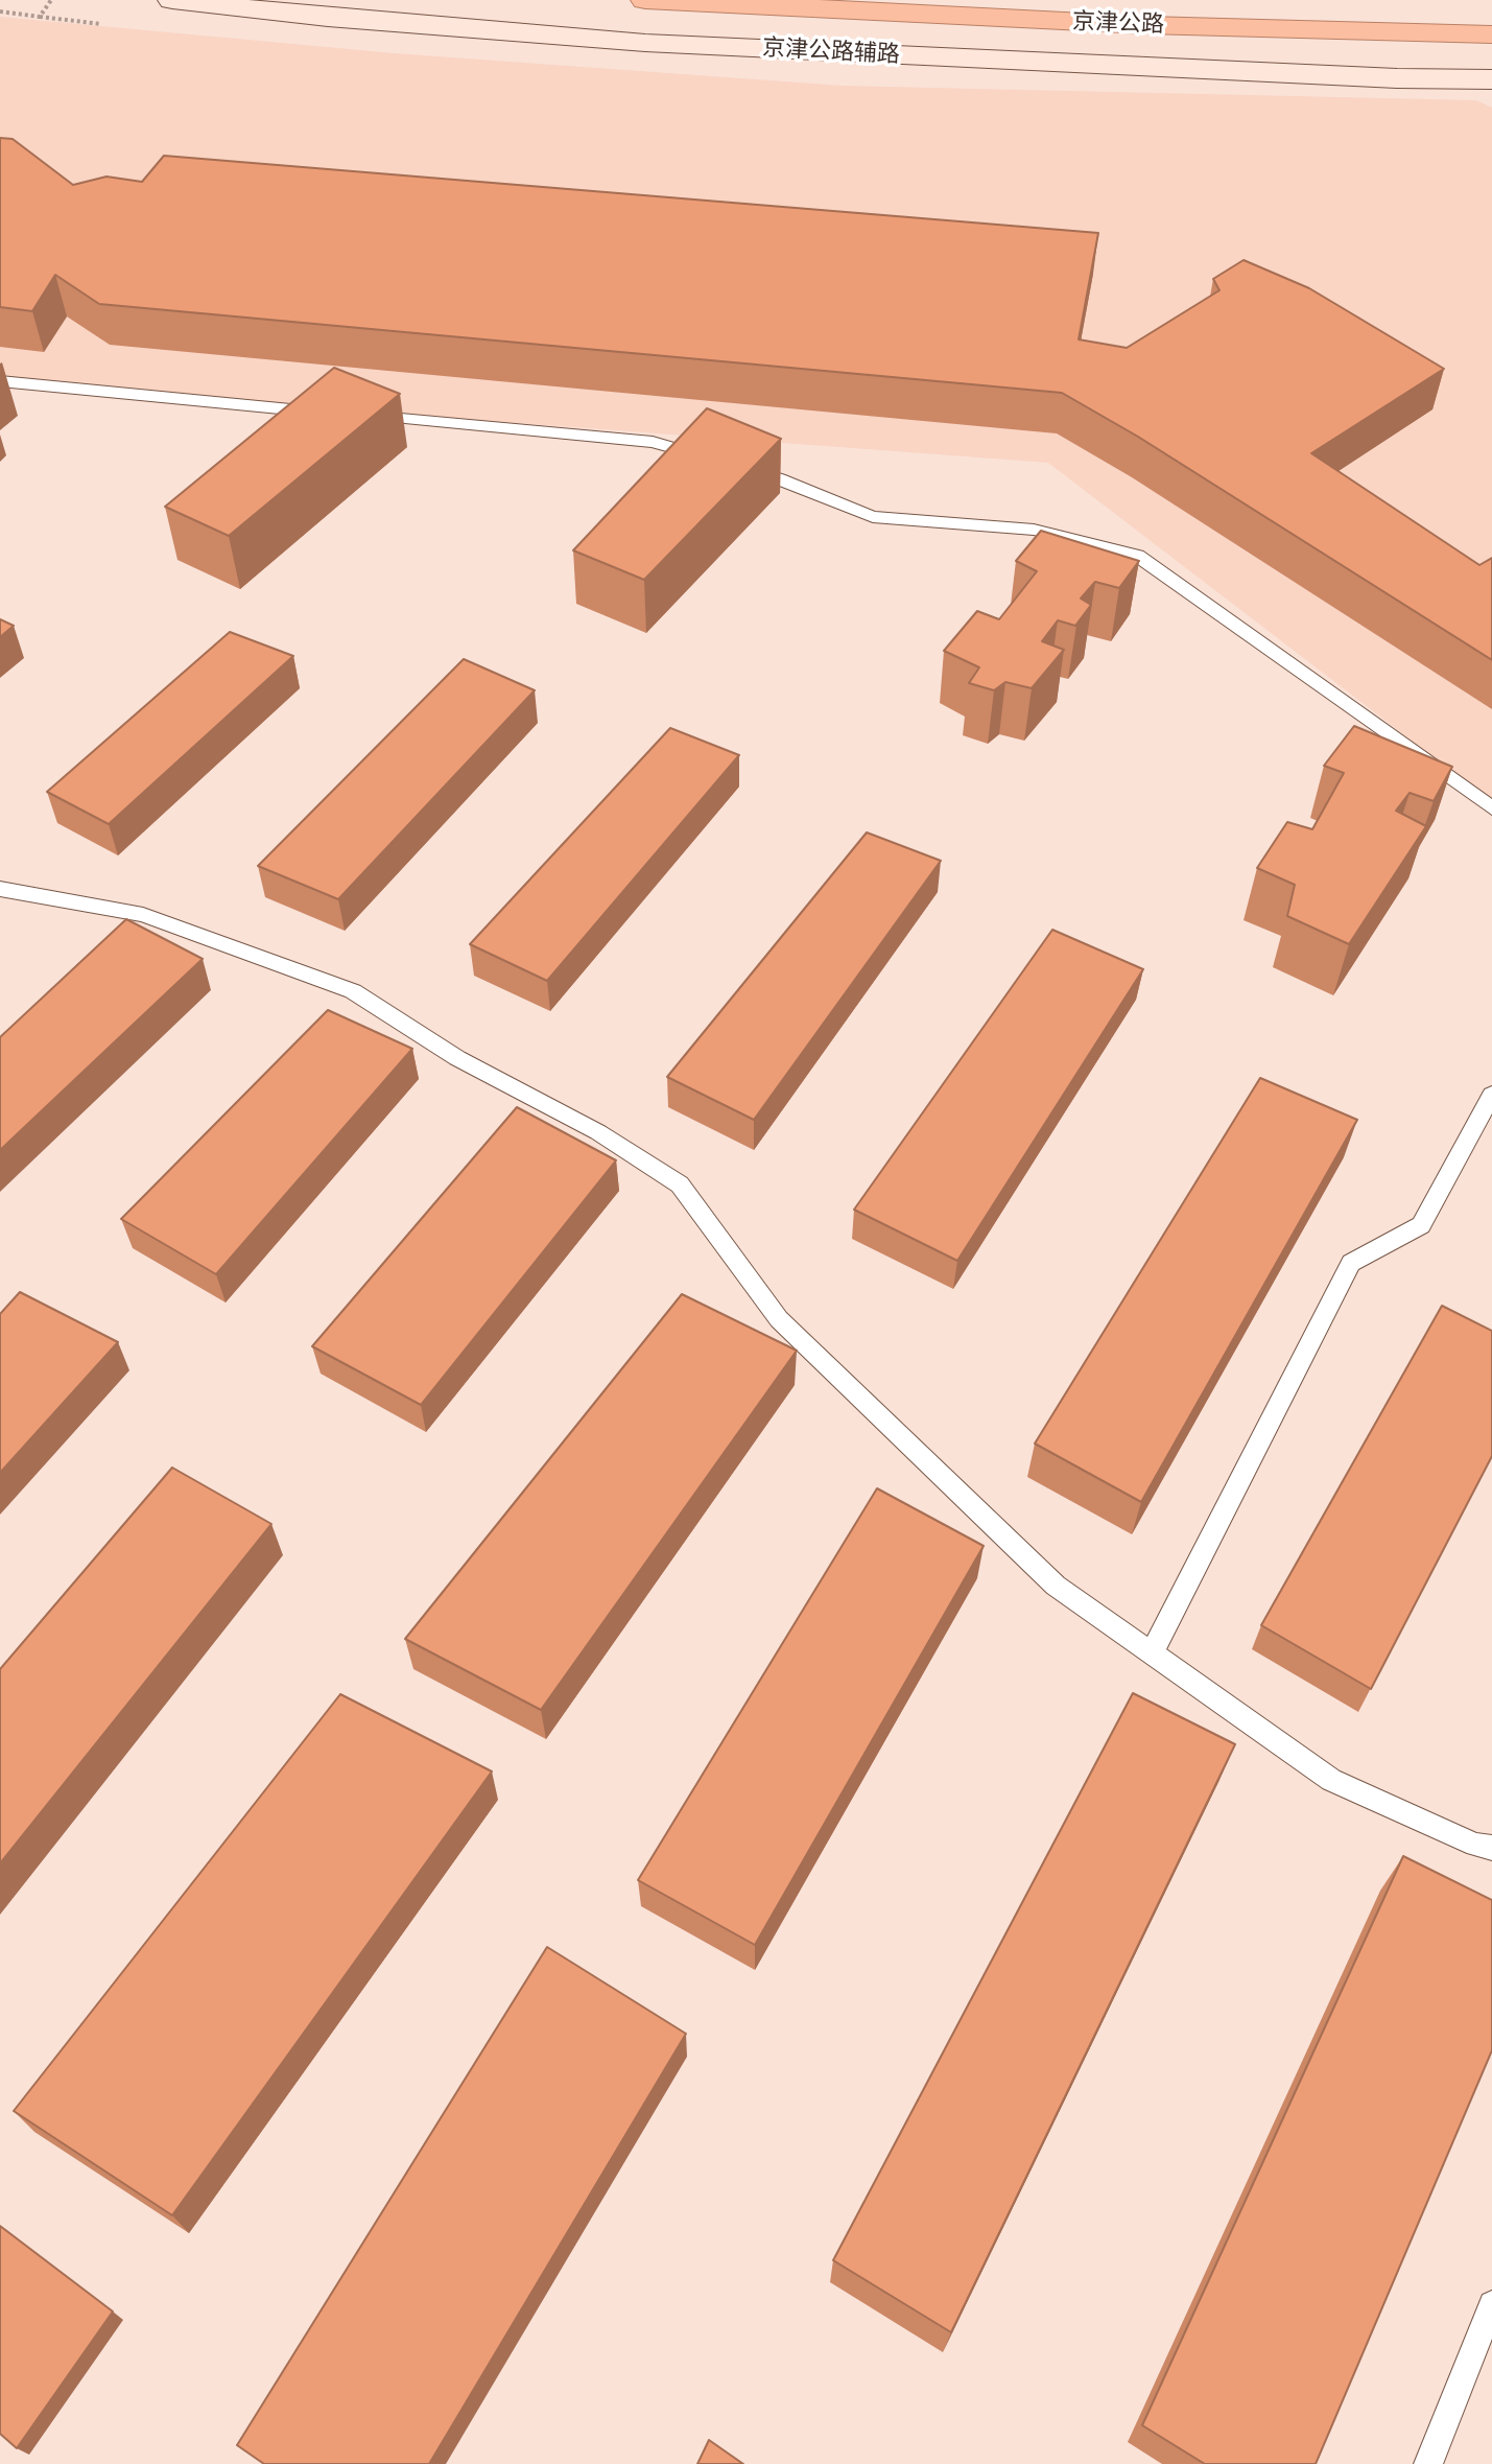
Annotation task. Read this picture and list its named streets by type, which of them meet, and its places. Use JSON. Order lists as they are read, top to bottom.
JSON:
{
  "streets": {
    "highway": ["京津公路"],
    "main road": ["京津公路辅路"]
  }
}
